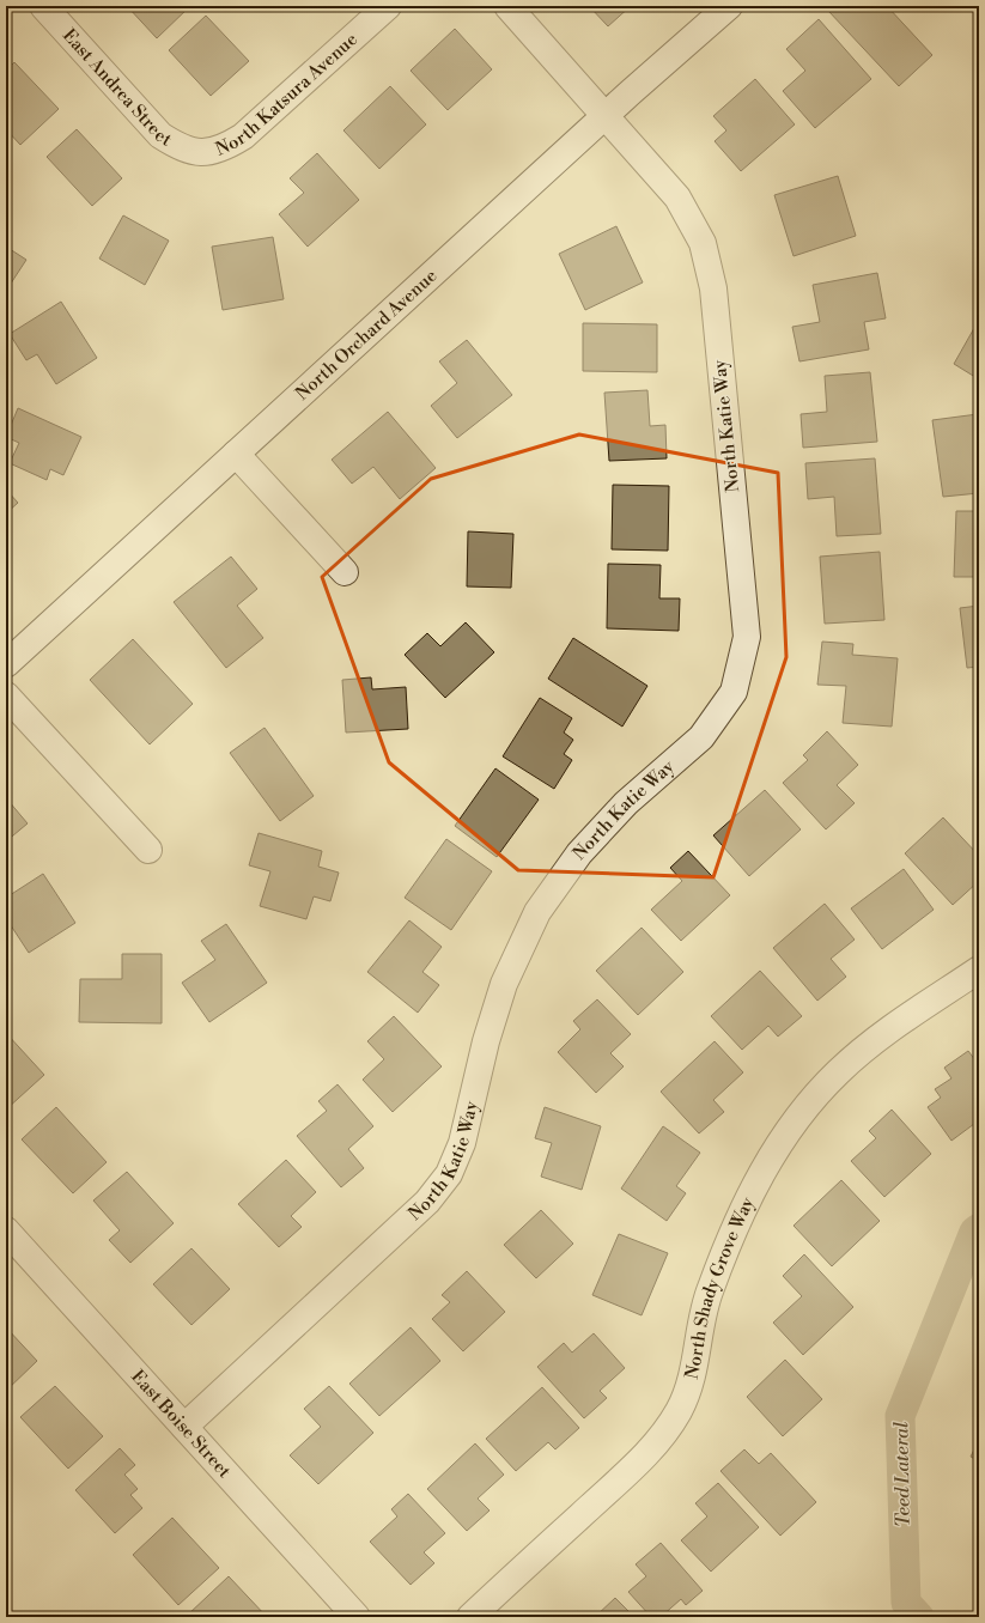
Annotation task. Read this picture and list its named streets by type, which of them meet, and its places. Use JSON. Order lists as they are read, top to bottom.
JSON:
{
  "streets": {
    "street": [
      "East Andrea Street",
      "North Katsura Avenue",
      "North Orchard Avenue",
      "North Katie Way",
      "North Shady Grove Way",
      "East Boise Street"
    ]
  },
  "crossings": [
    ["East Andrea Street", "North Katsura Avenue"],
    ["North Orchard Avenue", "North Katie Way"],
    ["North Katie Way", "East Boise Street"]
  ],
  "water": ["Teed Lateral"]
}
